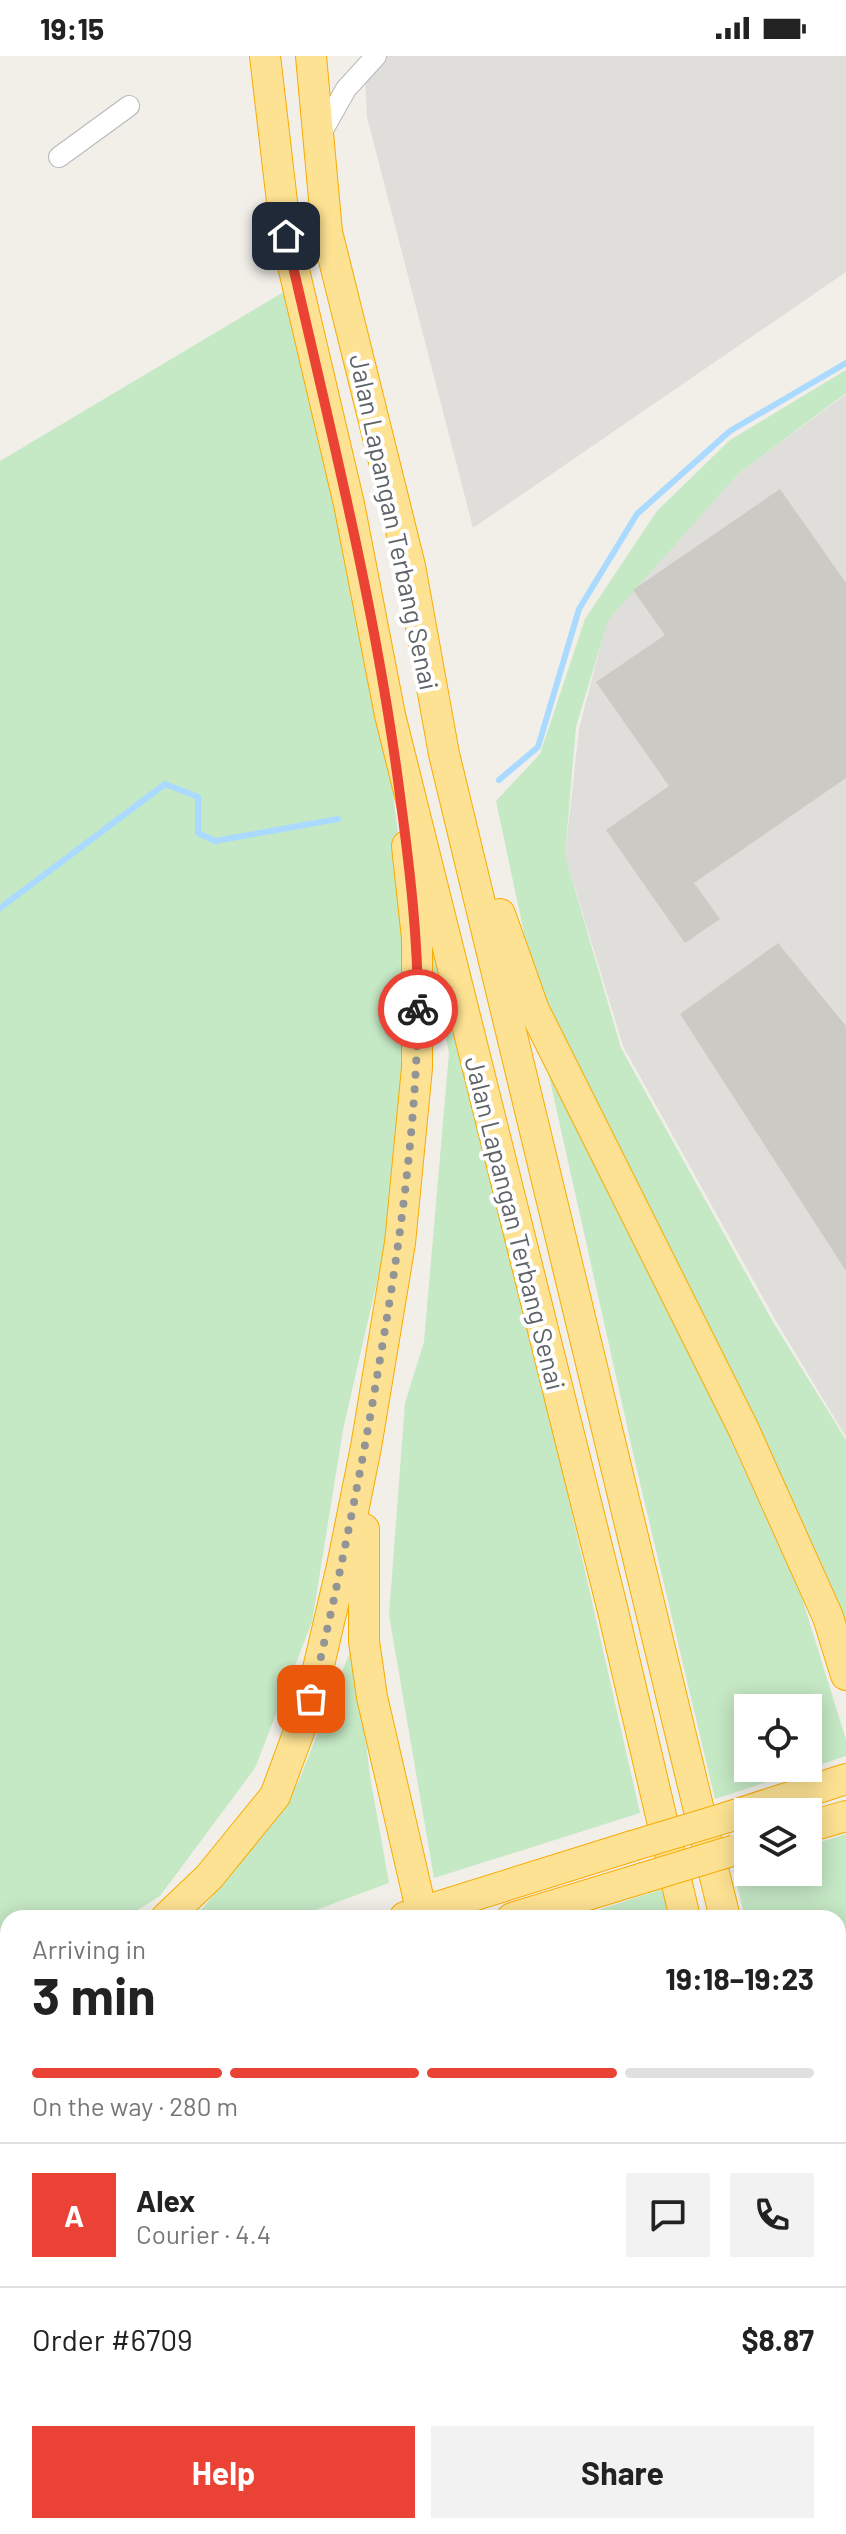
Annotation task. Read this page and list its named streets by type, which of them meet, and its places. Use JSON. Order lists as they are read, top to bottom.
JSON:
{
  "streets": {
    "highway": ["Jalan Lapangan Terbang Senai"]
  },
  "page": {
    "status": "19:15",
    "heading": ["3 min", "Arriving in", "19:18–19:23"],
    "panel": [
      "Alex",
      "Courier · 4.4",
      "Order #6709",
      "$8.87"
    ],
    "bar": "On the way · 280 m",
    "round": "A",
    "buttons": ["Help", "Share"]
  }
}
